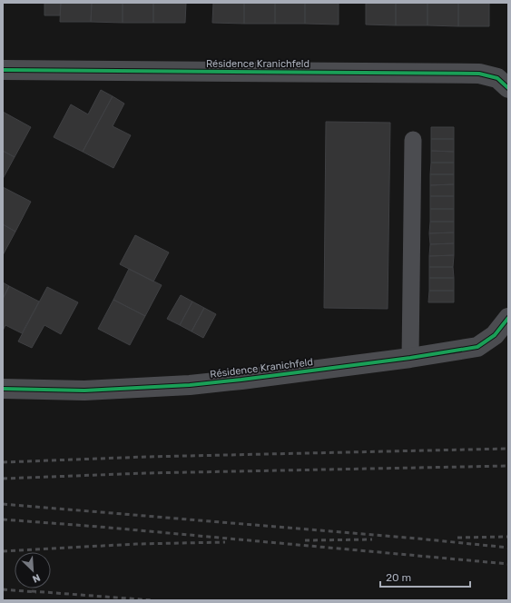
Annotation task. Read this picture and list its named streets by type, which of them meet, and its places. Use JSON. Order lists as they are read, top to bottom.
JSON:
{
  "streets": {
    "street": ["Résidence Kranichfeld"]
  },
  "scale_bar": "20 m",
  "north": "bottom right"
}
